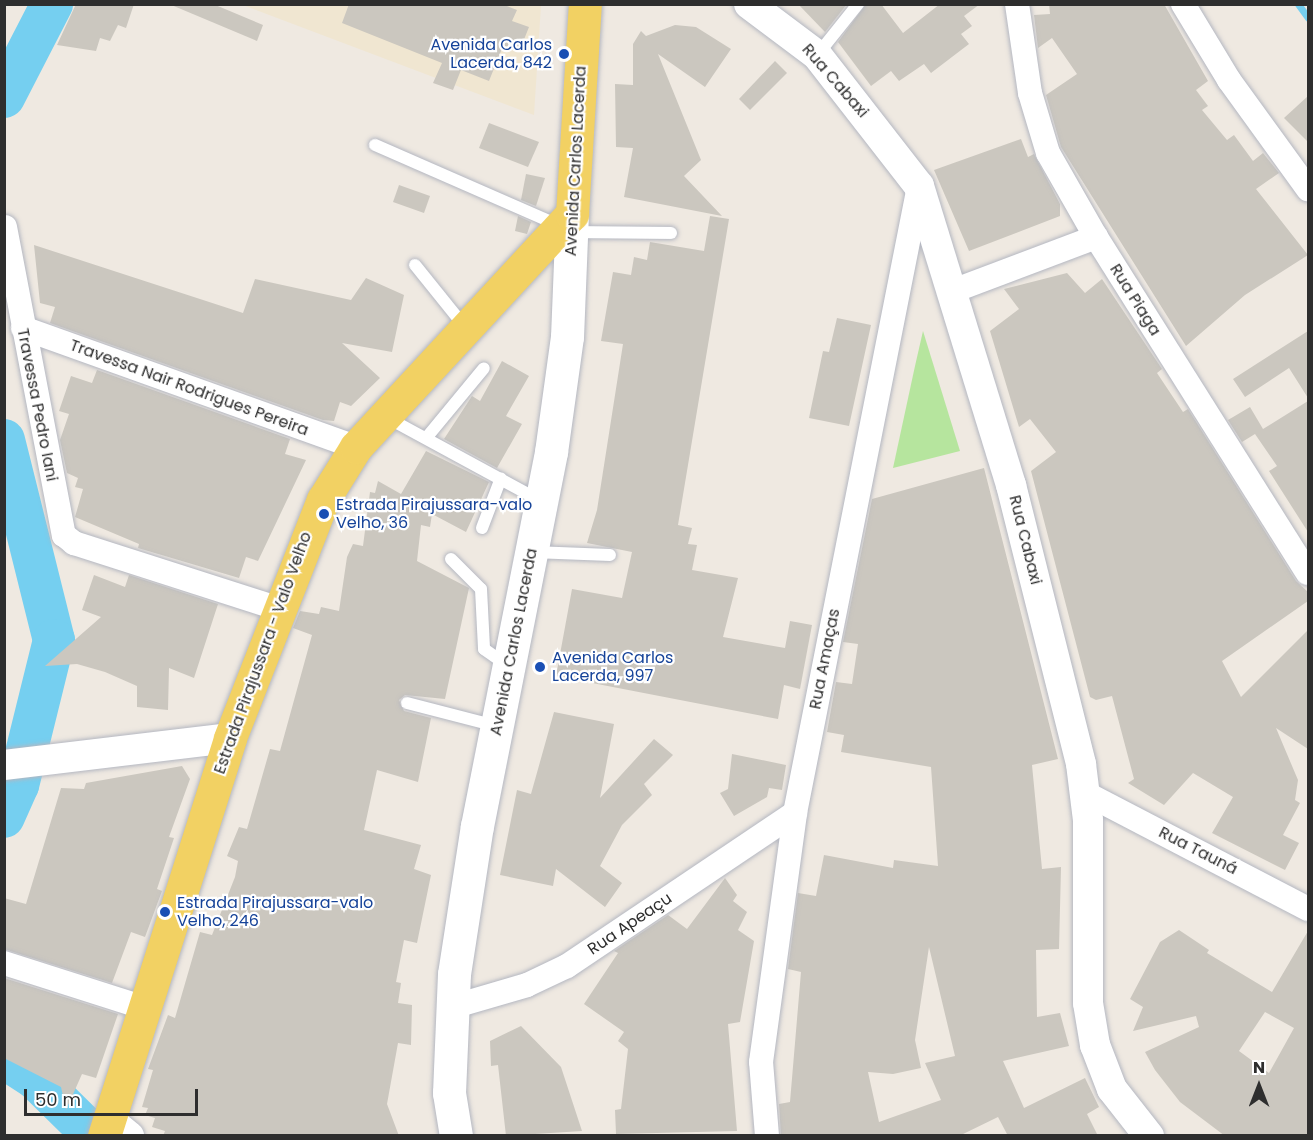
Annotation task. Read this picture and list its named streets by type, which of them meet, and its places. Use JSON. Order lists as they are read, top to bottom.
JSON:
{
  "streets": {
    "main road": ["Avenida Carlos Lacerda", "Estrada Pirajussara - Valo Velho"],
    "street": [
      "Rua Cabaxi",
      "Rua Piaga",
      "Travessa Nair Rodrigues Pereira",
      "Travessa Pedro Iani",
      "Rua Amaças",
      "Rua Tauná",
      "Rua Apeaçu"
    ]
  },
  "crossings": [
    ["Rua Cabaxi", "Rua Amaças"],
    ["Rua Cabaxi", "Rua Tauná"],
    ["Avenida Carlos Lacerda", "Estrada Pirajussara - Valo Velho"],
    ["Avenida Carlos Lacerda", "Rua Apeaçu"],
    ["Travessa Nair Rodrigues Pereira", "Travessa Pedro Iani"],
    ["Travessa Nair Rodrigues Pereira", "Estrada Pirajussara - Valo Velho"],
    ["Travessa Pedro Iani", "Estrada Pirajussara - Valo Velho"],
    ["Rua Amaças", "Rua Apeaçu"]
  ],
  "places": [
    "Avenida Carlos Lacerda, 842",
    "Estrada Pirajussara-valo Velho, 36",
    "Avenida Carlos Lacerda, 997",
    "Estrada Pirajussara-valo Velho, 246"
  ],
  "scale_bar": "50 m",
  "north": "top"
}
